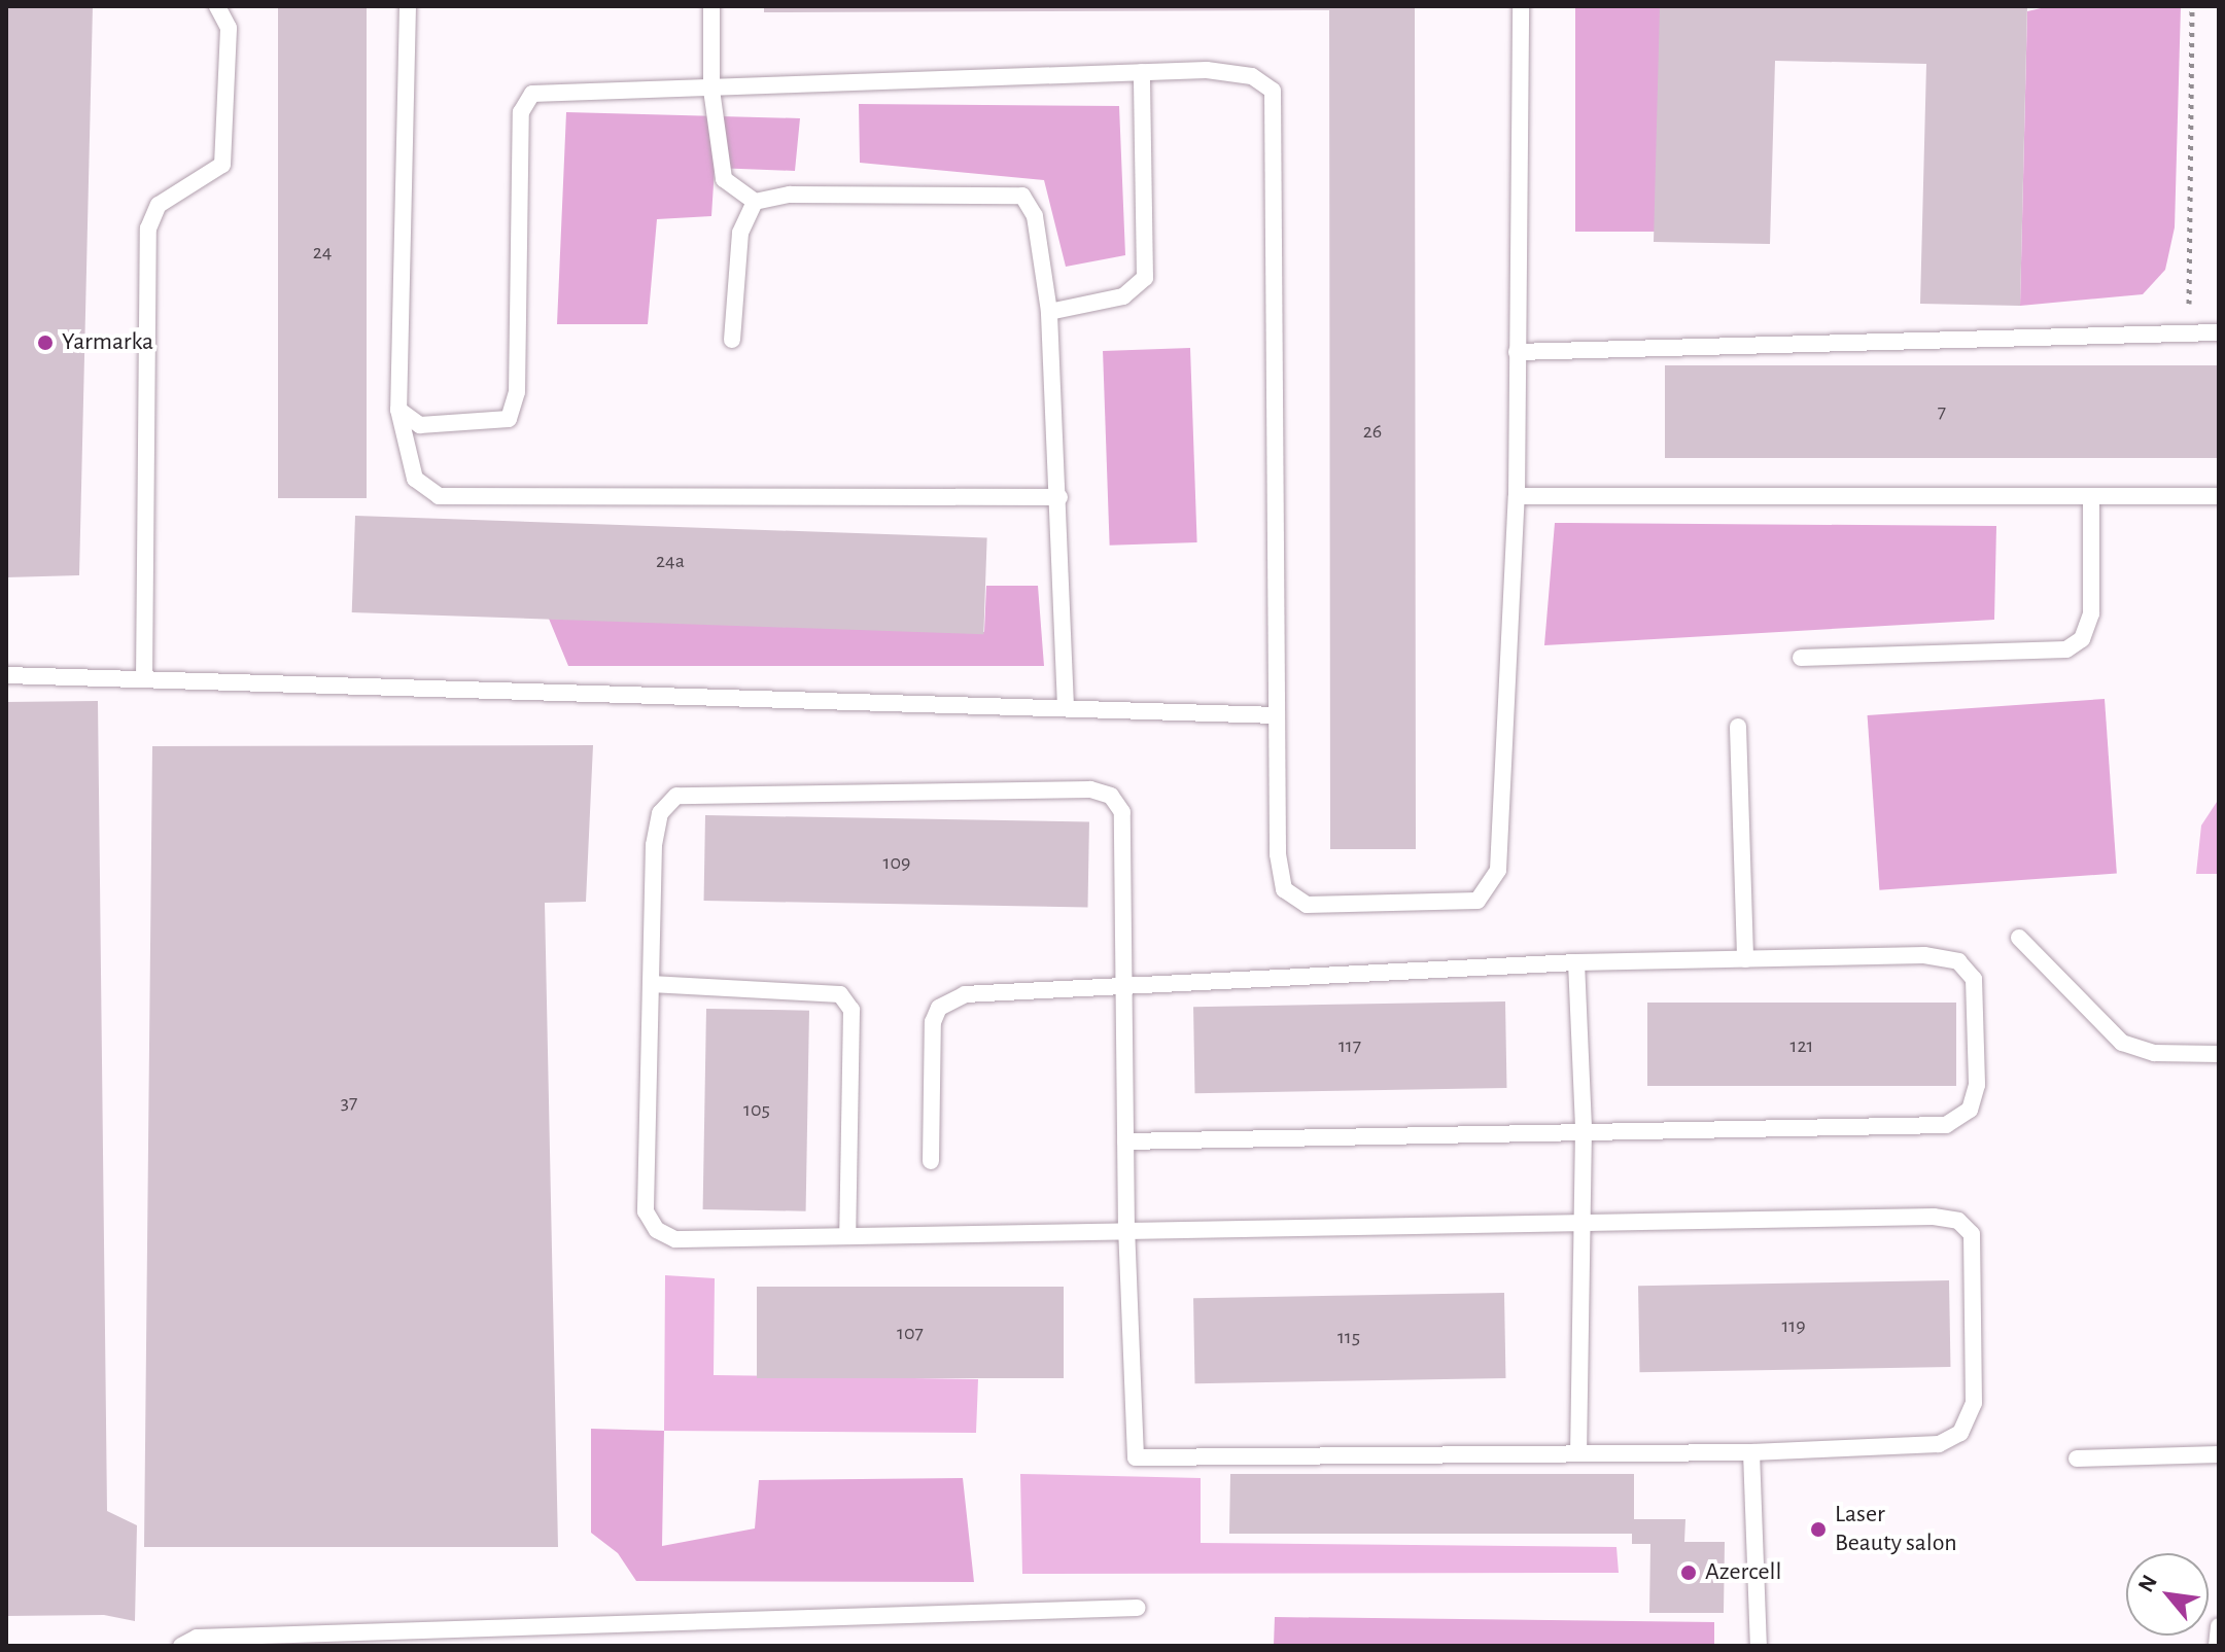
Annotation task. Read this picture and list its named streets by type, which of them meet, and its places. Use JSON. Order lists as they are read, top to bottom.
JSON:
{
  "places": ["Yarmarka", "Laser Beauty salon", "Azercell"],
  "house_numbers": [
    "24",
    "7",
    "26",
    "24a",
    "109",
    "117",
    "121",
    "37",
    "105",
    "119",
    "107",
    "115"
  ],
  "north": "top left"
}
